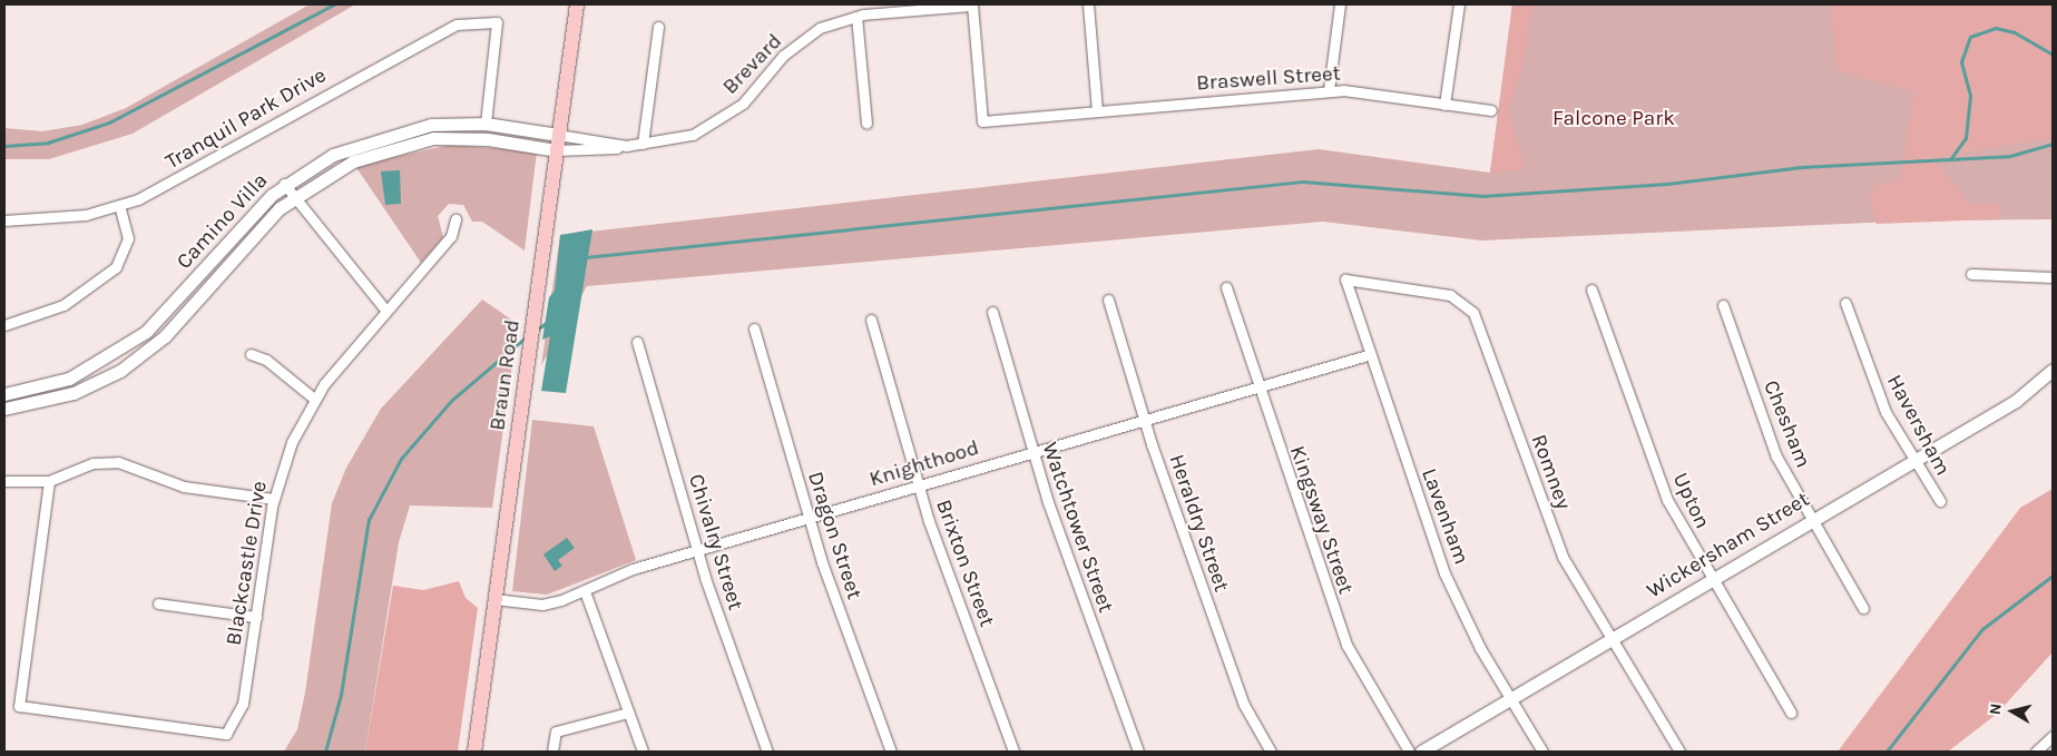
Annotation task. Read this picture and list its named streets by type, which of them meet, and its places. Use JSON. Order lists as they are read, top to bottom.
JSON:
{
  "streets": {
    "main road": ["Braun Road"],
    "street": [
      "Brevard",
      "Braswell Street",
      "Tranquil Park Drive",
      "Camino Villa",
      "Chesham",
      "Haversham",
      "Knighthood",
      "Romney",
      "Upton",
      "Lavenham",
      "Kingsway Street",
      "Heraldry Street",
      "Watchtower Street",
      "Dragon Street",
      "Chivalry Street",
      "Wickersham Street",
      "Blackcastle Drive",
      "Brixton Street"
    ]
  },
  "crossings": [
    ["Brevard", "Camino Villa"],
    ["Brevard", "Braun Road"],
    ["Tranquil Park Drive", "Camino Villa"],
    ["Camino Villa", "Braun Road"],
    ["Braun Road", "Knighthood"],
    ["Chesham", "Wickersham Street"],
    ["Haversham", "Wickersham Street"],
    ["Knighthood", "Lavenham"],
    ["Knighthood", "Kingsway Street"],
    ["Knighthood", "Heraldry Street"],
    ["Knighthood", "Watchtower Street"],
    ["Knighthood", "Dragon Street"],
    ["Knighthood", "Chivalry Street"],
    ["Knighthood", "Brixton Street"],
    ["Romney", "Lavenham"],
    ["Romney", "Wickersham Street"],
    ["Upton", "Wickersham Street"],
    ["Lavenham", "Wickersham Street"]
  ],
  "parks": ["Falcone Park"],
  "north": "left"
}
